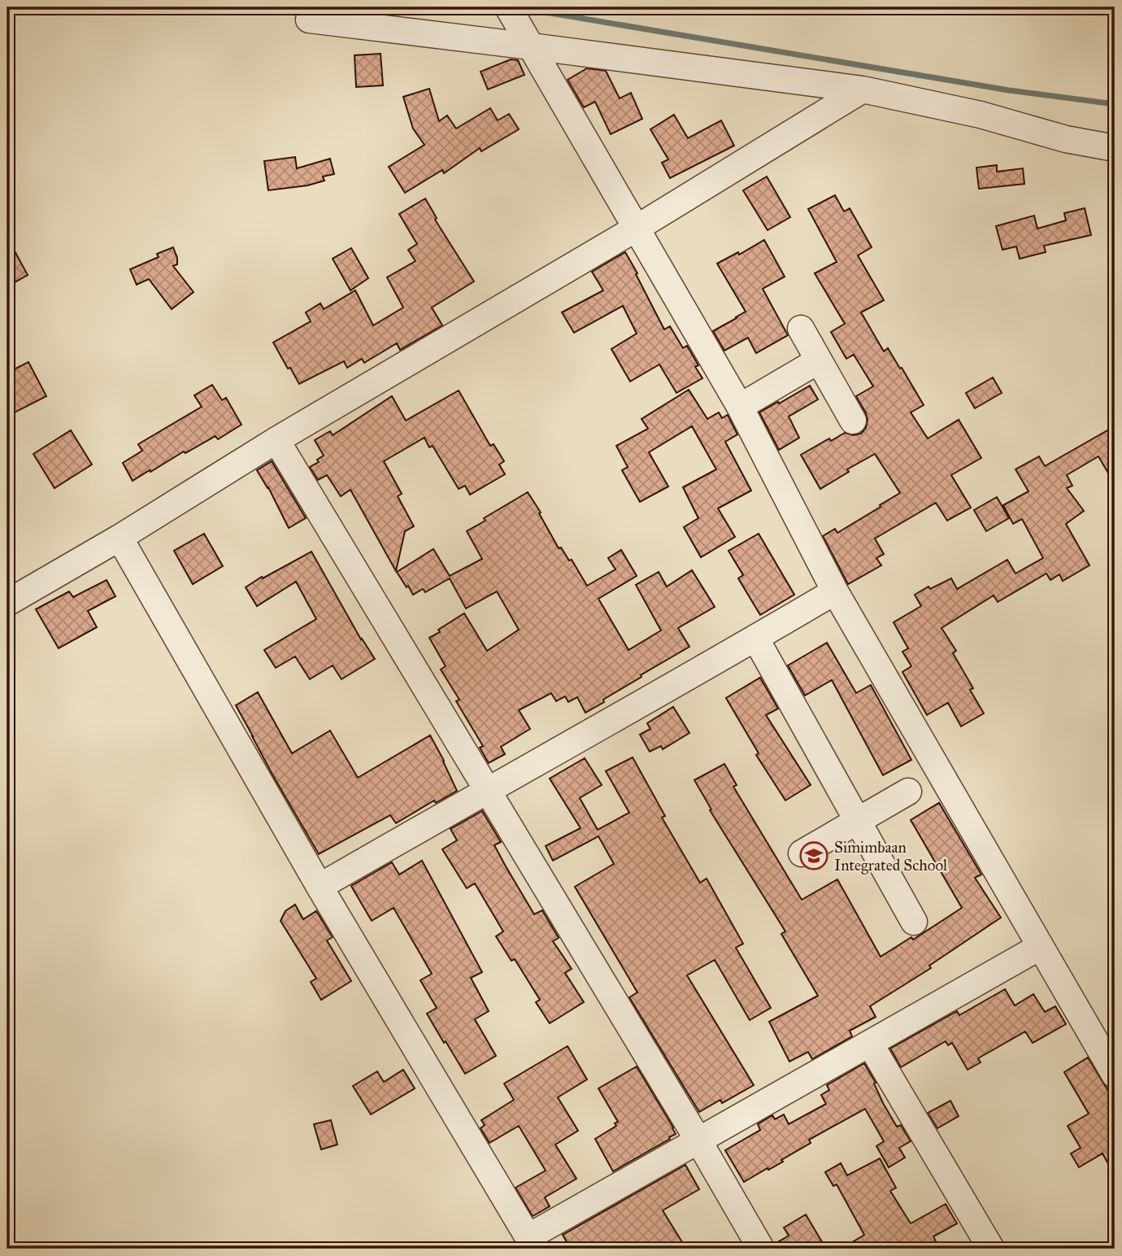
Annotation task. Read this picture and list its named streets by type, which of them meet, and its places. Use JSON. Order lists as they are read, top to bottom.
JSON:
{
  "places": {
    "school or university": ["Simimbaan Integrated School"]
  }
}
